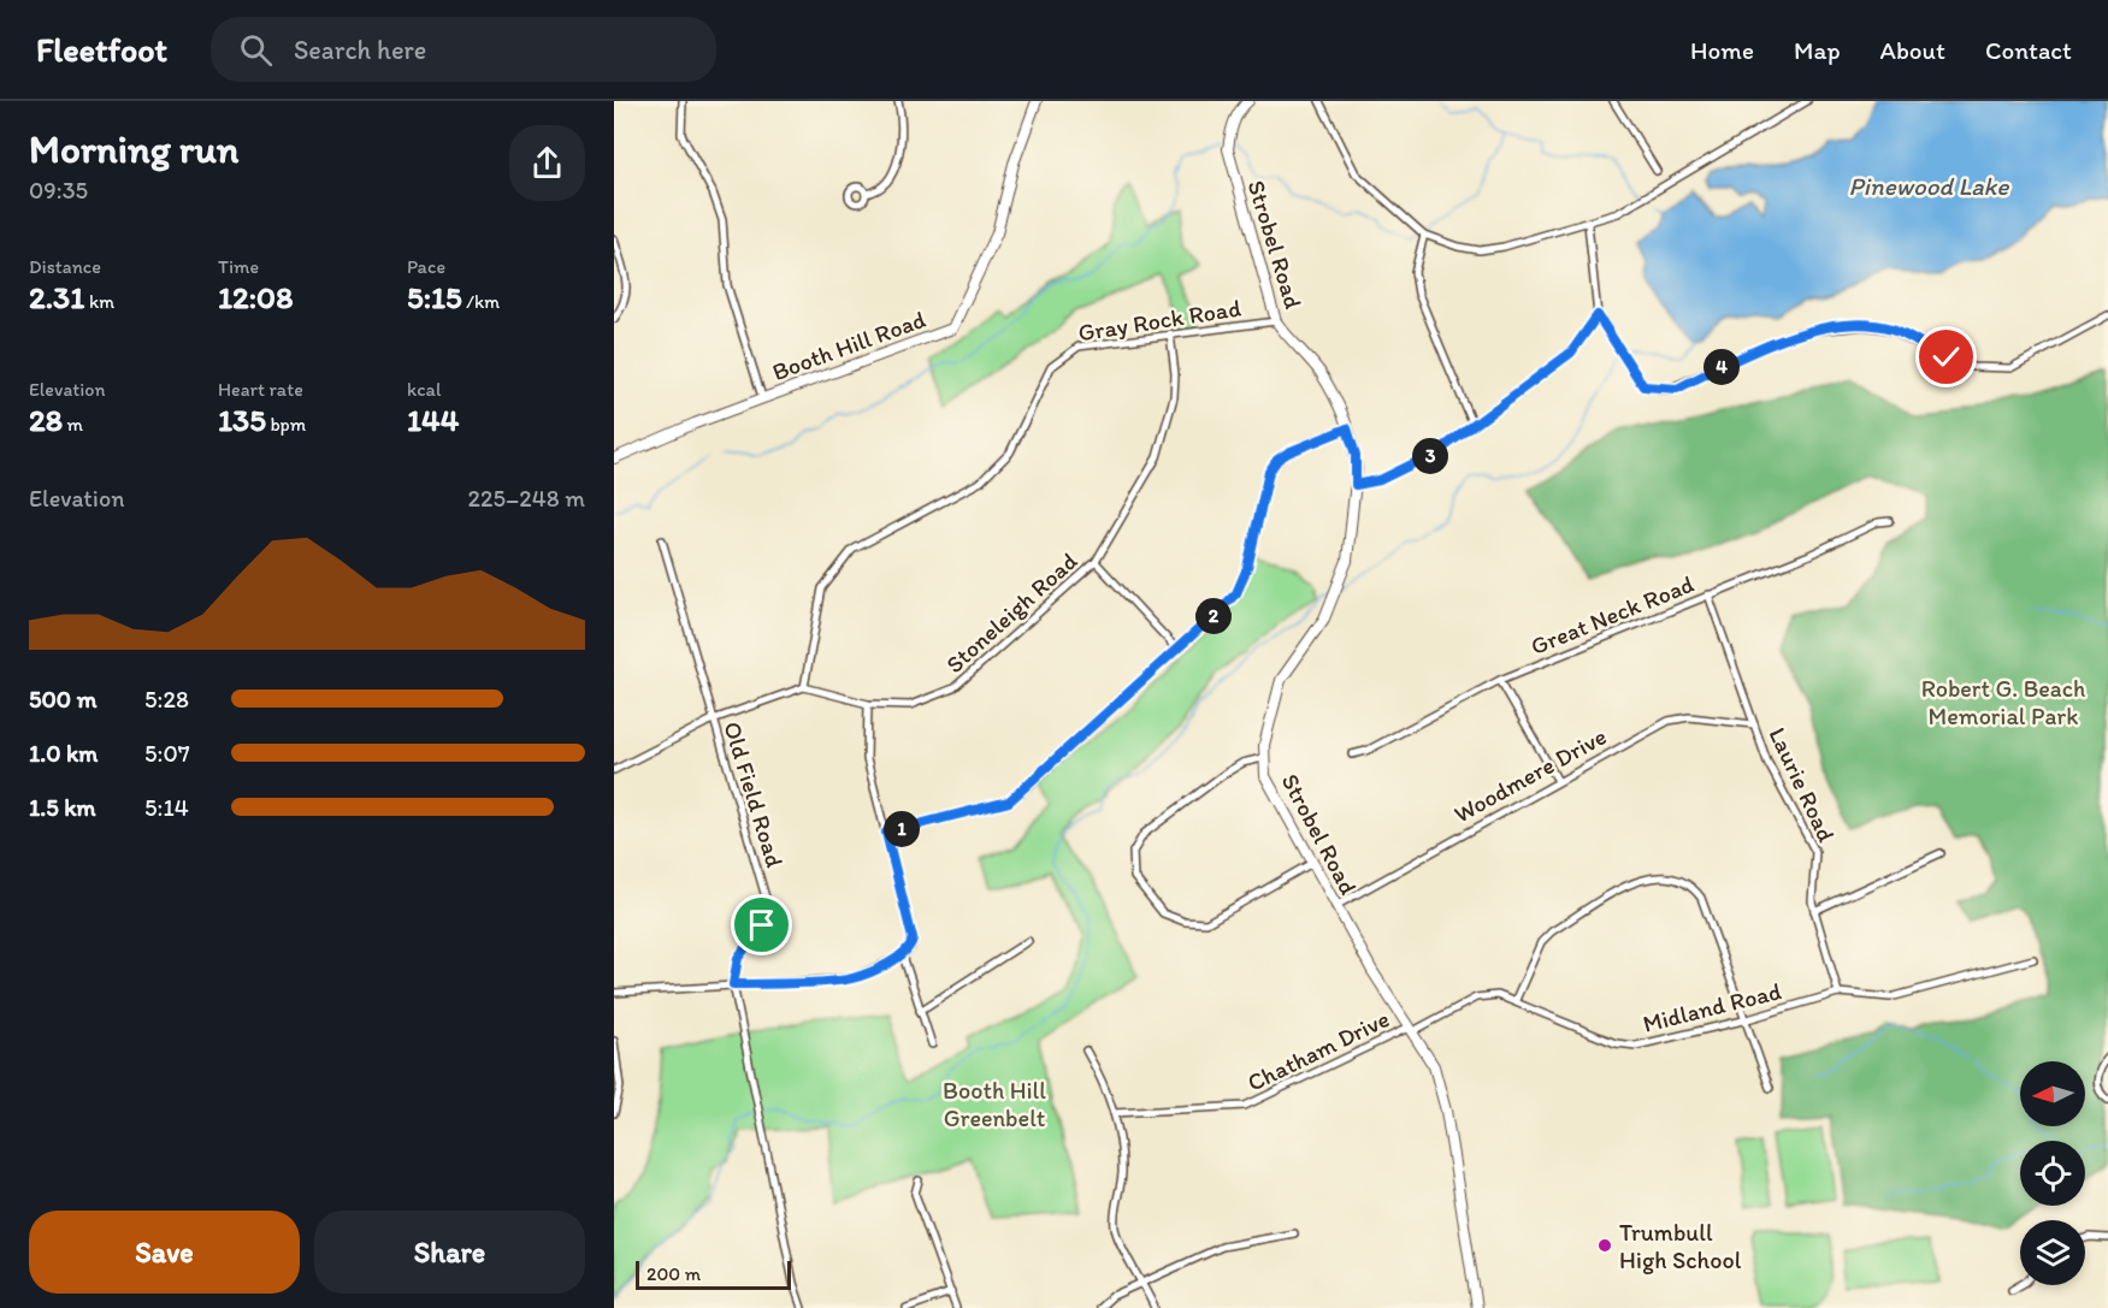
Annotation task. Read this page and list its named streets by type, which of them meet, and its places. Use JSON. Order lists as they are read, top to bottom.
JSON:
{
  "streets": {
    "street": [
      "Strobel Road",
      "Gray Rock Road",
      "Booth Hill Road",
      "Stoneleigh Road",
      "Great Neck Road",
      "Woodmere Drive",
      "Laurie Road",
      "Old Field Road",
      "Midland Road",
      "Chatham Drive"
    ]
  },
  "crossings": [
    ["Strobel Road", "Gray Rock Road"],
    ["Strobel Road", "Woodmere Drive"],
    ["Strobel Road", "Midland Road"],
    ["Strobel Road", "Chatham Drive"],
    ["Gray Rock Road", "Stoneleigh Road"],
    ["Great Neck Road", "Laurie Road"],
    ["Woodmere Drive", "Laurie Road"],
    ["Laurie Road", "Midland Road"],
    ["Midland Road", "Chatham Drive"]
  ],
  "water": ["Pinewood Lake"],
  "parks": ["Robert G. Beach Memorial Park", "Booth Hill Greenbelt"],
  "places": ["Trumbull High School"],
  "scale_bar": "200 m",
  "north": "left",
  "page": {
    "header": "Fleetfoot",
    "search": "Search here",
    "nav": [
      "Home",
      "Map",
      "About",
      "Contact"
    ],
    "heading": ["Morning run", "09:35"],
    "stats": [
      ["Distance", "2.31 km"],
      ["Time", "12:08"],
      ["Pace", "5:15 /km"],
      ["Elevation", "28 m"],
      ["Heart rate", "135 bpm"],
      ["kcal", "144"]
    ],
    "pins": [
      "4",
      "3",
      "2",
      "1"
    ],
    "chart": ["Elevation", "225–248 m"],
    "list": [
      {
        "name": "500 m",
        "note": "5:28"
      },
      {
        "name": "1.0 km",
        "note": "5:07"
      },
      {
        "name": "1.5 km",
        "note": "5:14"
      }
    ],
    "buttons": ["Save", "Share"],
    "scale": "200 m"
  }
}
